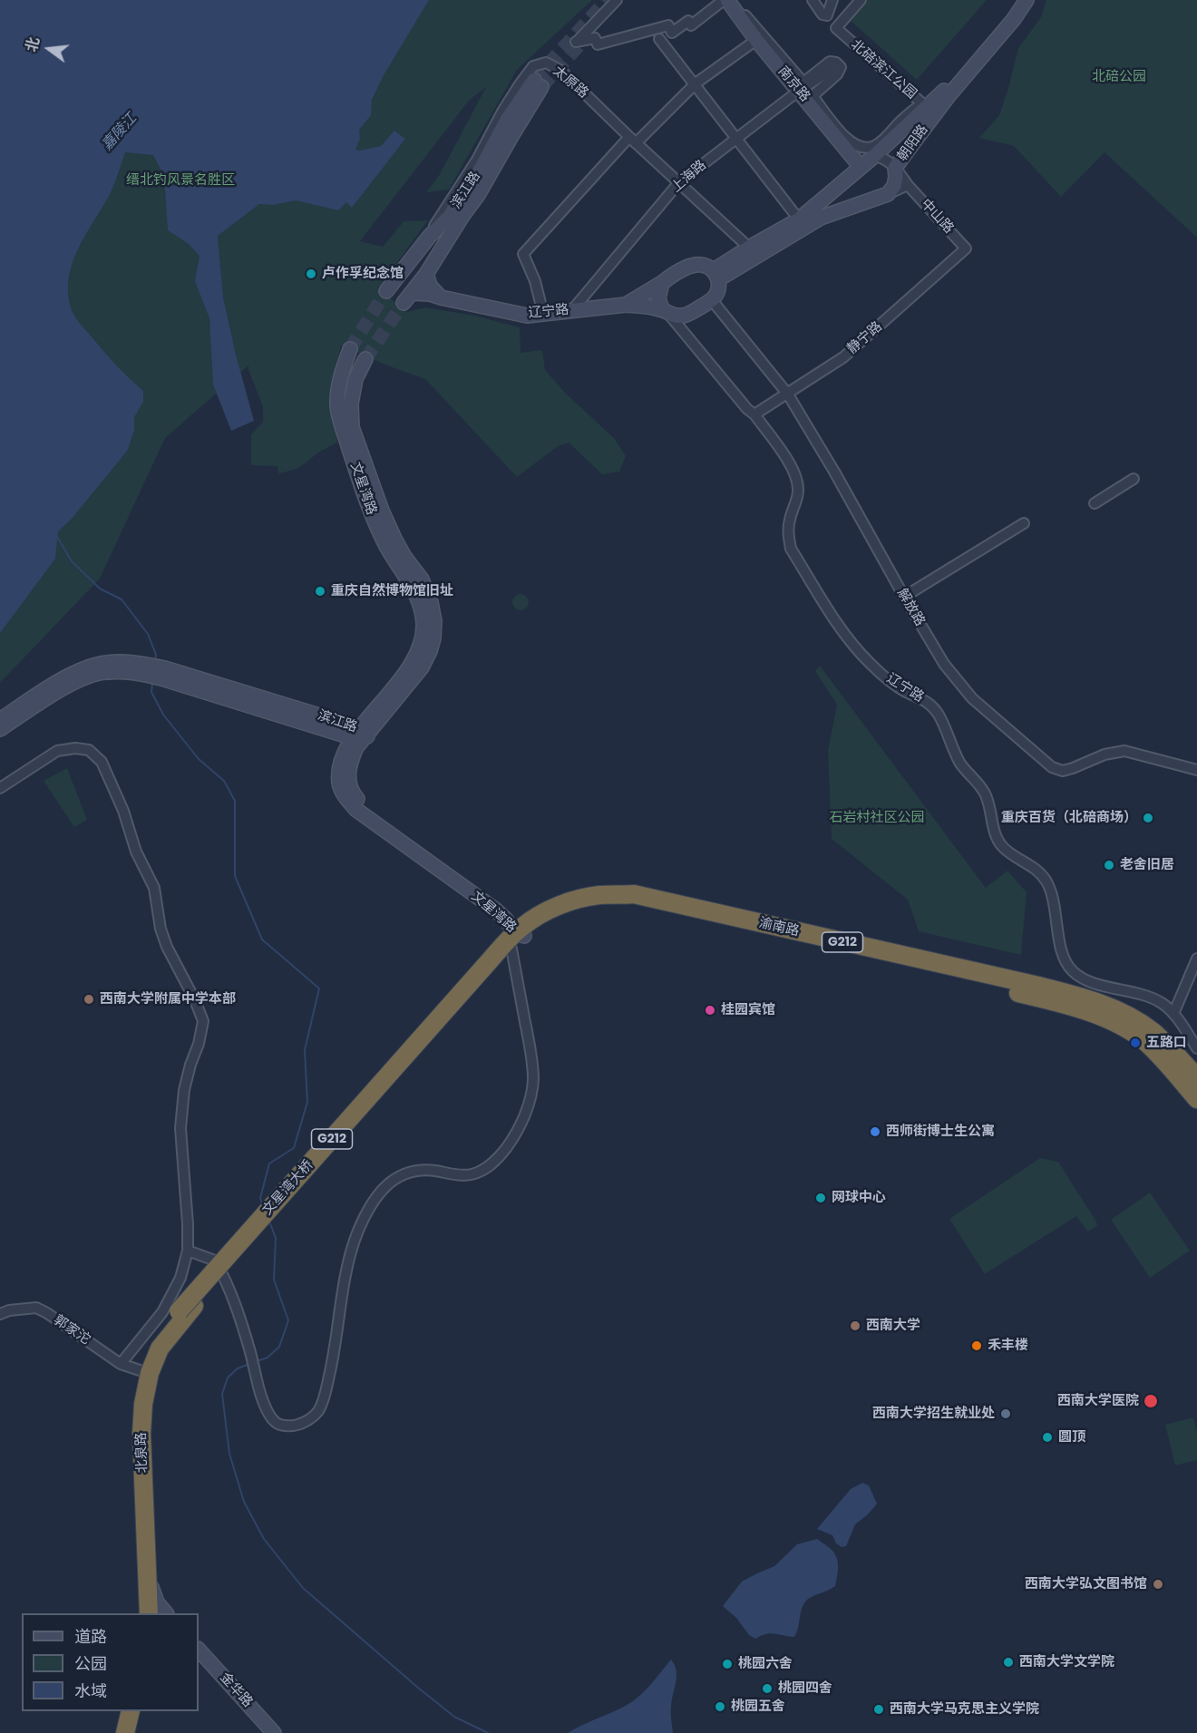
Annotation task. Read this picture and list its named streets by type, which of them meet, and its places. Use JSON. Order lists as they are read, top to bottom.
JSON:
{
  "streets": {
    "highway": [
      "渝南路",
      "G212",
      "文星湾大桥",
      "北泉路"
    ],
    "main road": [
      "南京路",
      "朝阳路",
      "滨江路",
      "辽宁路",
      "文星湾路",
      "金华路"
    ],
    "street": [
      "北碚滨江公园",
      "太原路",
      "上海路",
      "中山路",
      "静宁路",
      "解放路",
      "郭家沱"
    ]
  },
  "crossings": [
    ["太原路", "上海路"],
    ["太原路", "滨江路"],
    ["南京路", "上海路"],
    ["朝阳路", "中山路"],
    ["上海路", "辽宁路"],
    ["滨江路", "辽宁路"],
    ["滨江路", "文星湾路"],
    ["中山路", "静宁路"],
    ["辽宁路", "静宁路"],
    ["辽宁路", "解放路"],
    ["静宁路", "解放路"],
    ["文星湾路", "渝南路"],
    ["渝南路", "文星湾大桥"],
    ["文星湾大桥", "北泉路"],
    ["郭家沱", "北泉路"]
  ],
  "water": ["嘉陵江"],
  "parks": ["北碚公园", "缙北钓风景名胜区", "石岩村社区公园"],
  "places": [
    "卢作孚纪念馆",
    "重庆自然博物馆旧址",
    "重庆百货（北碚商场）",
    "老舍旧居",
    "西南大学附属中学本部",
    "桂园宾馆",
    "五路口",
    "西师街博士生公寓",
    "网球中心",
    "西南大学",
    "禾丰楼",
    "西南大学医院",
    "西南大学招生就业处",
    "圆顶",
    "西南大学弘文图书馆",
    "西南大学文学院",
    "桃园六舍",
    "桃园四舍",
    "桃园五舍",
    "西南大学马克思主义学院"
  ],
  "legend": ["道路", "公园", "水域"],
  "north": "left"
}
